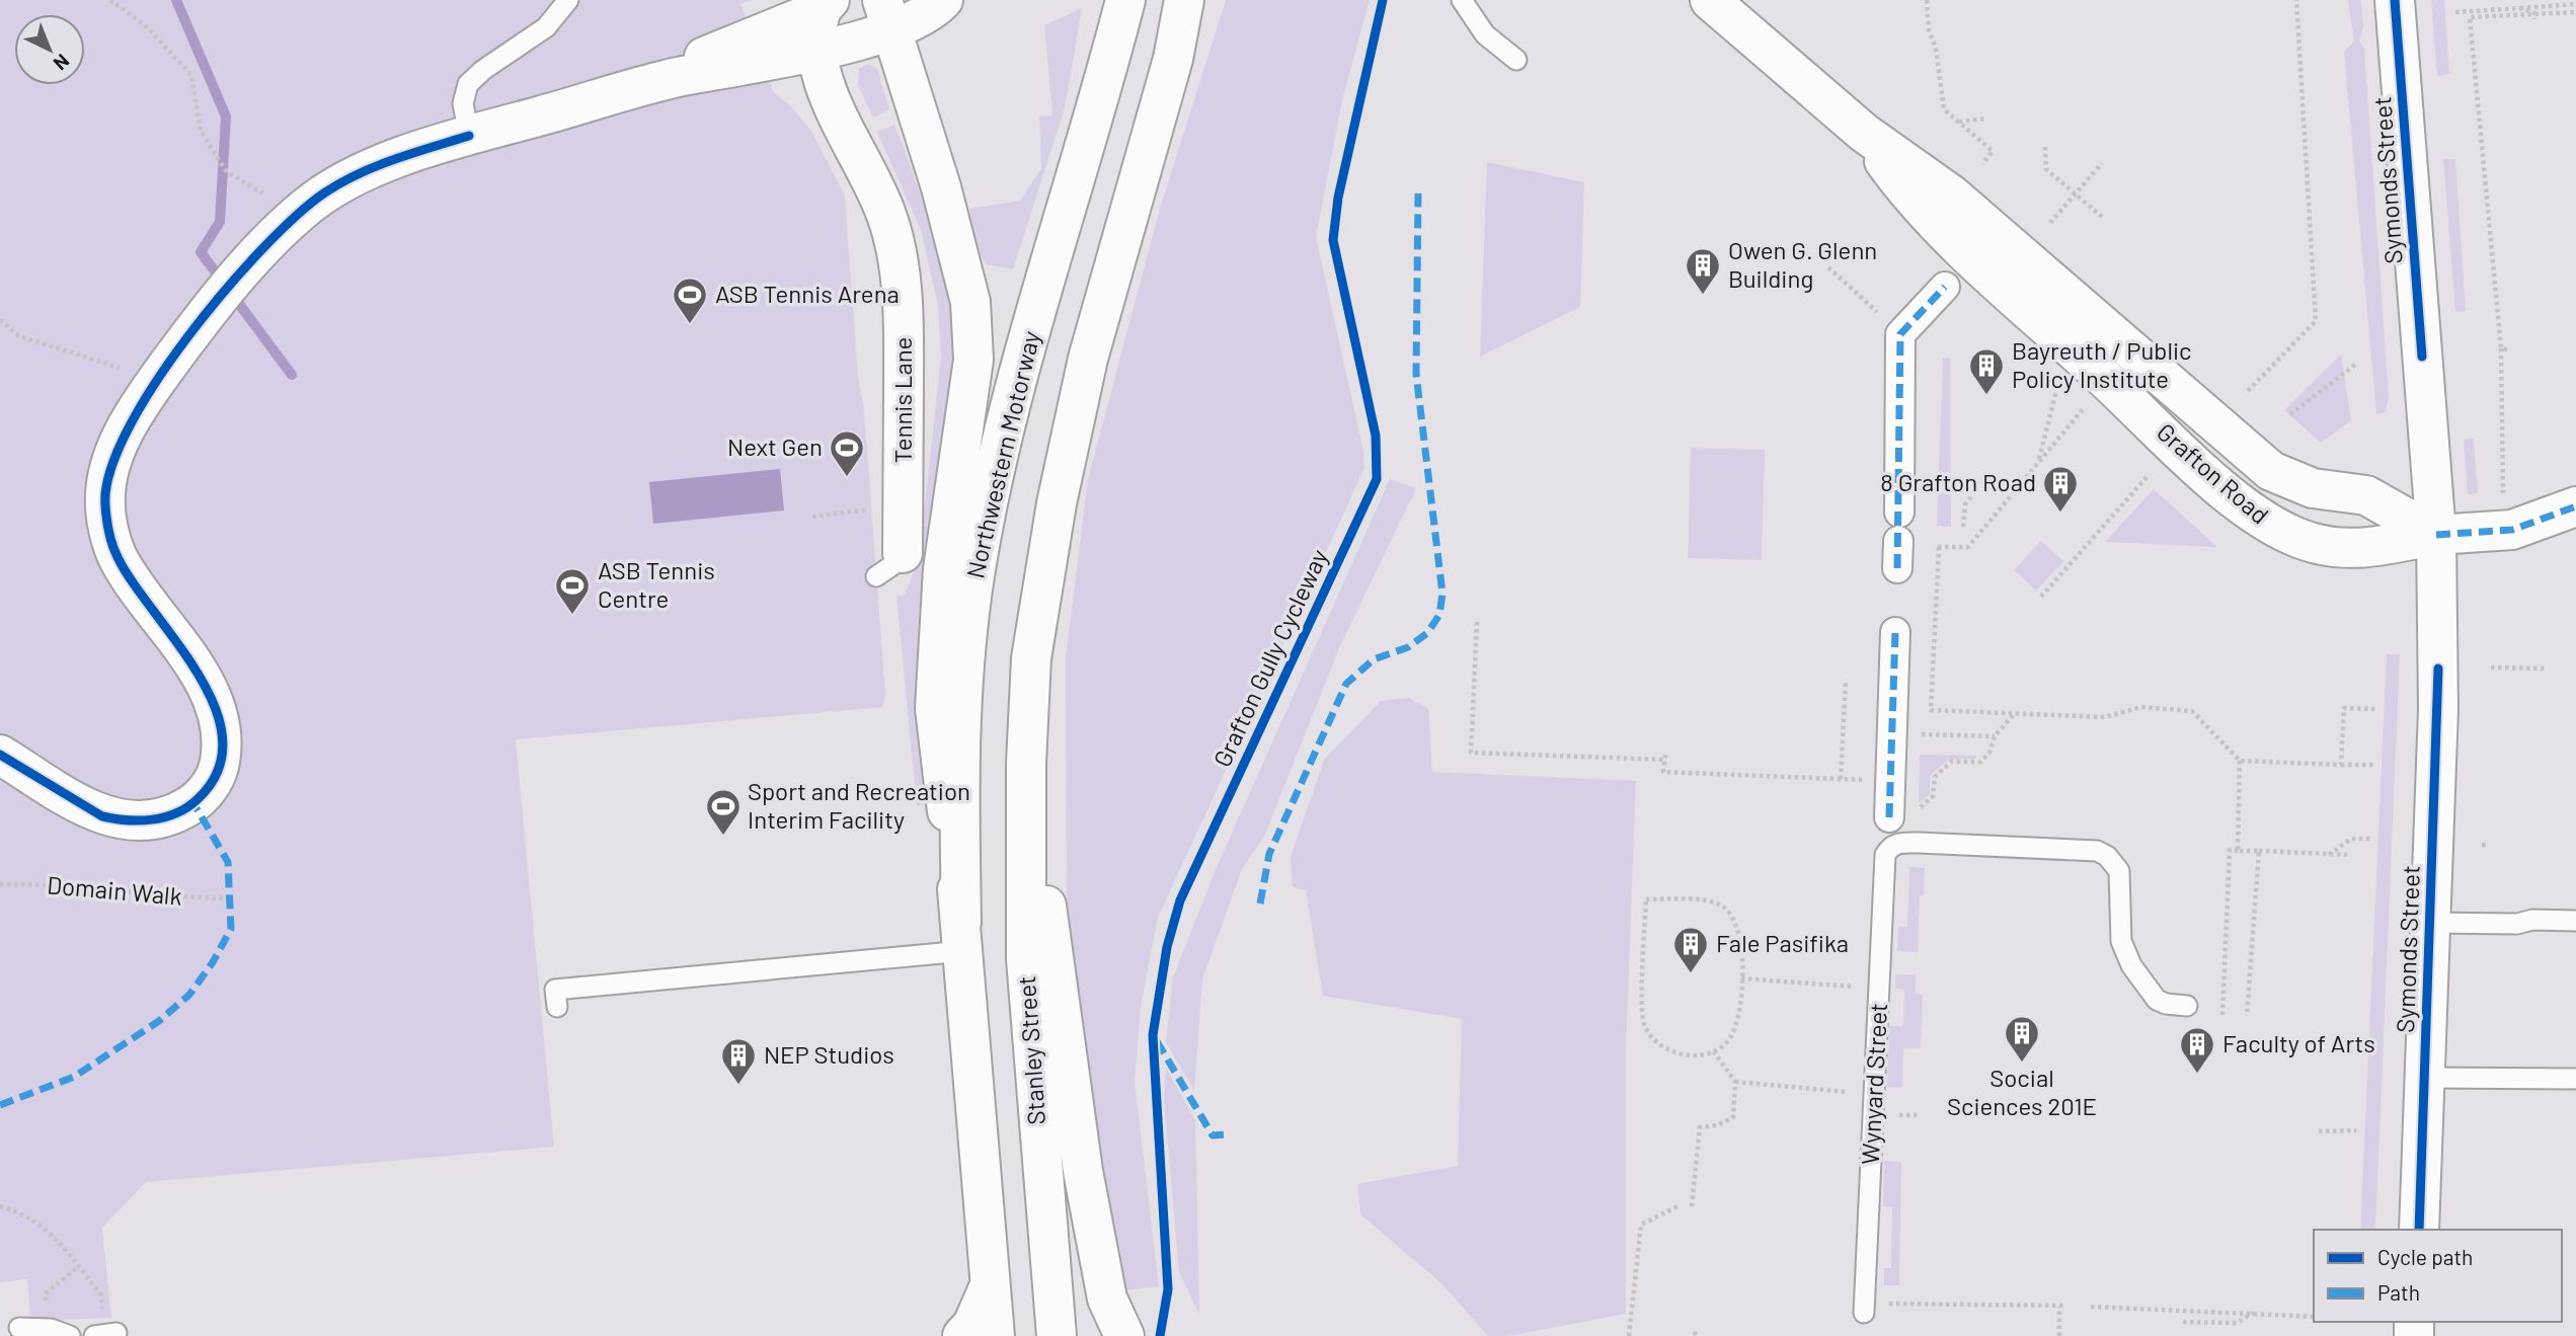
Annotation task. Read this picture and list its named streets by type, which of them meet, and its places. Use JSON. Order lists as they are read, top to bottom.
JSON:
{
  "streets": {
    "main road": [
      "Symonds Street",
      "Tennis Lane",
      "Northwestern Motorway",
      "Grafton Road",
      "Stanley Street"
    ],
    "lane": ["Wynyard Street"],
    "path": ["Domain Walk"],
    "cycle path": ["Grafton Gully Cycleway"]
  },
  "crossings": [
    ["Symonds Street", "Grafton Road"]
  ],
  "places": {
    "building": [
      "Owen G. Glenn Building",
      "Bayreuth / Public Policy Institute",
      "8 Grafton Road",
      "Fale Pasifika",
      "Social Sciences 201E",
      "Faculty of Arts",
      "NEP Studios"
    ],
    "sports": [
      "ASB Tennis Arena",
      "Next Gen",
      "ASB Tennis Centre",
      "Sport and Recreation Interim Facility"
    ]
  },
  "legend": ["Cycle path", "Path"],
  "north": "bottom right"
}
